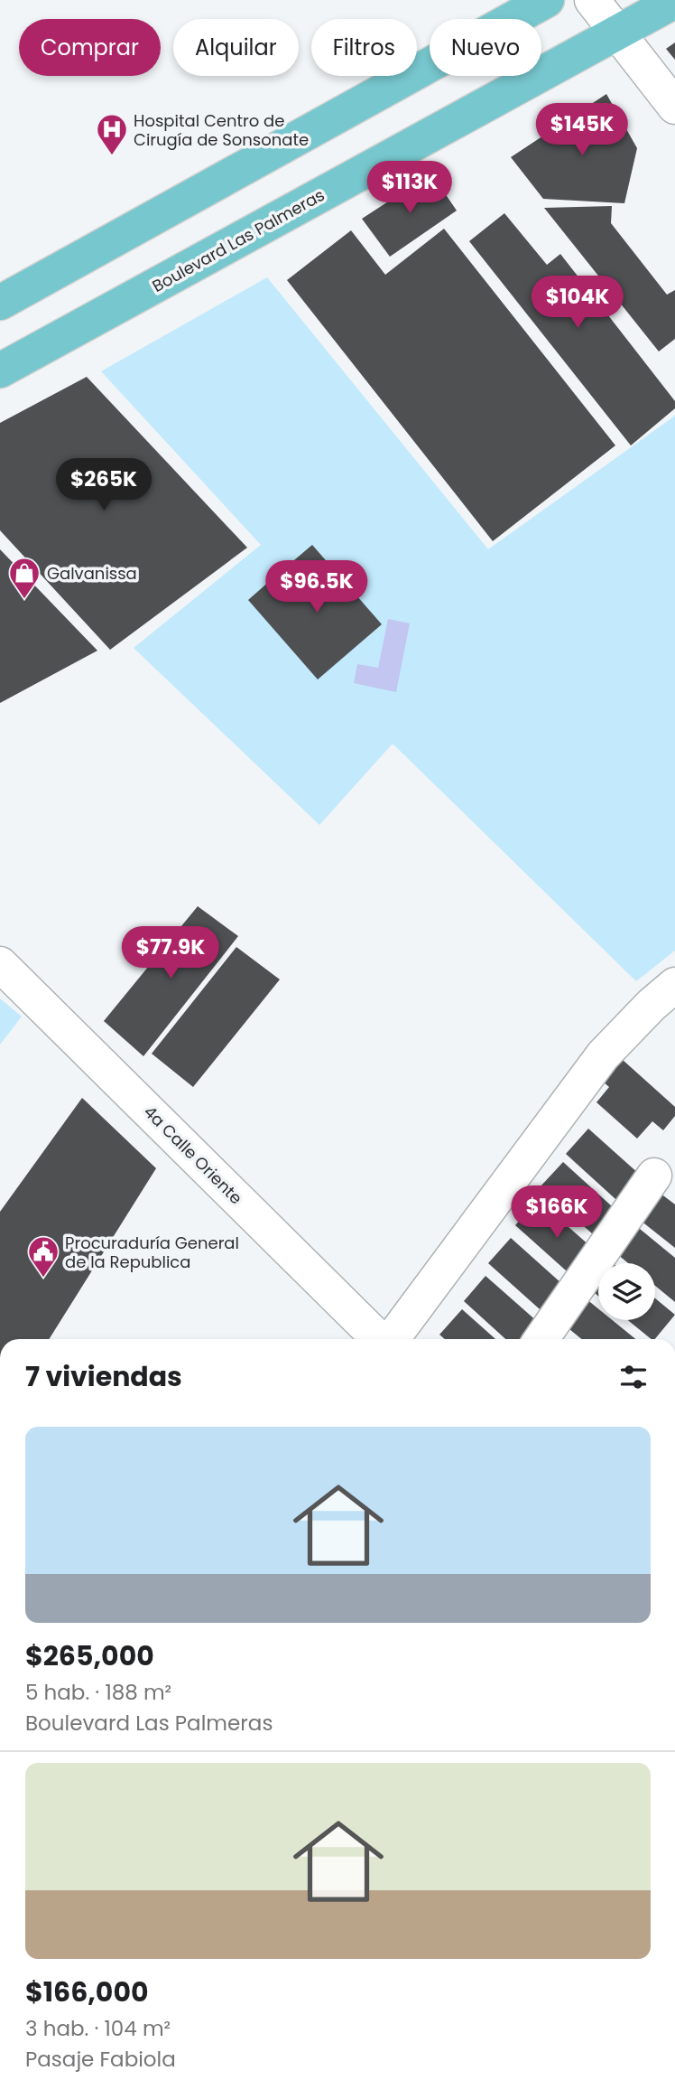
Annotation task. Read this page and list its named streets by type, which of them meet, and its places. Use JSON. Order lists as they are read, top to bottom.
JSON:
{
  "streets": {
    "main road": ["Boulevard Las Palmeras"],
    "street": ["4a Calle Oriente"]
  },
  "places": {
    "hospital": ["Hospital Centro de Cirugía de Sonsonate"],
    "shop": ["Galvanissa"],
    "public building": ["Procuraduría General de la Republica"]
  },
  "page": {
    "chip": [
      "Comprar",
      "Alquilar",
      "Filtros",
      "Nuevo"
    ],
    "price": [
      "$145K",
      "$113K",
      "$104K",
      "$265K",
      "$96.5K",
      "$77.9K",
      "$166K"
    ],
    "heading": "7 viviendas",
    "list": [
      {
        "name": "$265,000",
        "note": "5 hab. · 188 m² · Boulevard Las Palmeras"
      },
      {
        "name": "$166,000",
        "note": "3 hab. · 104 m² · Pasaje Fabiola"
      }
    ]
  }
}
